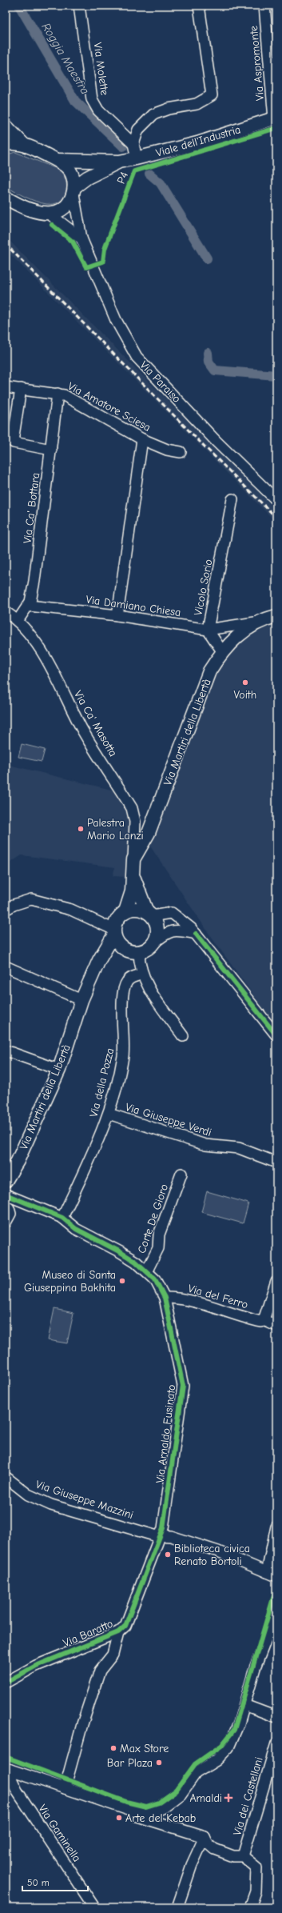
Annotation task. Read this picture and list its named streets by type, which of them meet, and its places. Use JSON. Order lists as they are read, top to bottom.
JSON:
{
  "streets": {
    "main road": ["Viale dell'Industria", "Via Martiri della Libertà"],
    "street": [
      "Via Aspromonte",
      "Via Molette",
      "Via Paraiso",
      "Via Amatore Sciesa",
      "Via Ca' Bottara",
      "Vicolo Sorio",
      "Via Damiano Chiesa",
      "Via Ca' Masotta",
      "Via della Pozza",
      "Via Giuseppe Verdi",
      "Corte De Gioro",
      "Via del Ferro",
      "Via Arnaldo Fusinato",
      "Via Giuseppe Mazzini",
      "Via Baratto",
      "Via dei Castellani",
      "Via Gaminella"
    ],
    "cycle path": ["P4"]
  },
  "crossings": [
    ["Via Aspromonte", "Viale dell'Industria"],
    ["Viale dell'Industria", "Via Paraiso"],
    ["Via Amatore Sciesa", "Via Ca' Bottara"],
    ["Via Ca' Bottara", "Via Damiano Chiesa"],
    ["Via Ca' Bottara", "Via Ca' Masotta"],
    ["Vicolo Sorio", "Via Damiano Chiesa"],
    ["Vicolo Sorio", "Via Martiri della Libertà"],
    ["Via Ca' Masotta", "Via Martiri della Libertà"],
    ["Via della Pozza", "Via Giuseppe Verdi"],
    ["Via della Pozza", "Via Arnaldo Fusinato"],
    ["Corte De Gioro", "Via Arnaldo Fusinato"],
    ["Via del Ferro", "Via Arnaldo Fusinato"],
    ["Via Arnaldo Fusinato", "Via Giuseppe Mazzini"],
    ["Via Arnaldo Fusinato", "Via Baratto"],
    ["Via Giuseppe Mazzini", "Via Baratto"]
  ],
  "water": ["Roggia Maestra"],
  "places": {
    "other": [
      "Voith",
      "Palestra Mario Lanzi",
      "Museo di Santa Giuseppina Bakhita",
      "Biblioteca civica Renato Bortoli",
      "Max Store",
      "Bar Plaza",
      "Arte del Kebab"
    ],
    "health": ["Amaldi"]
  },
  "scale_bar": "50 m"
}
